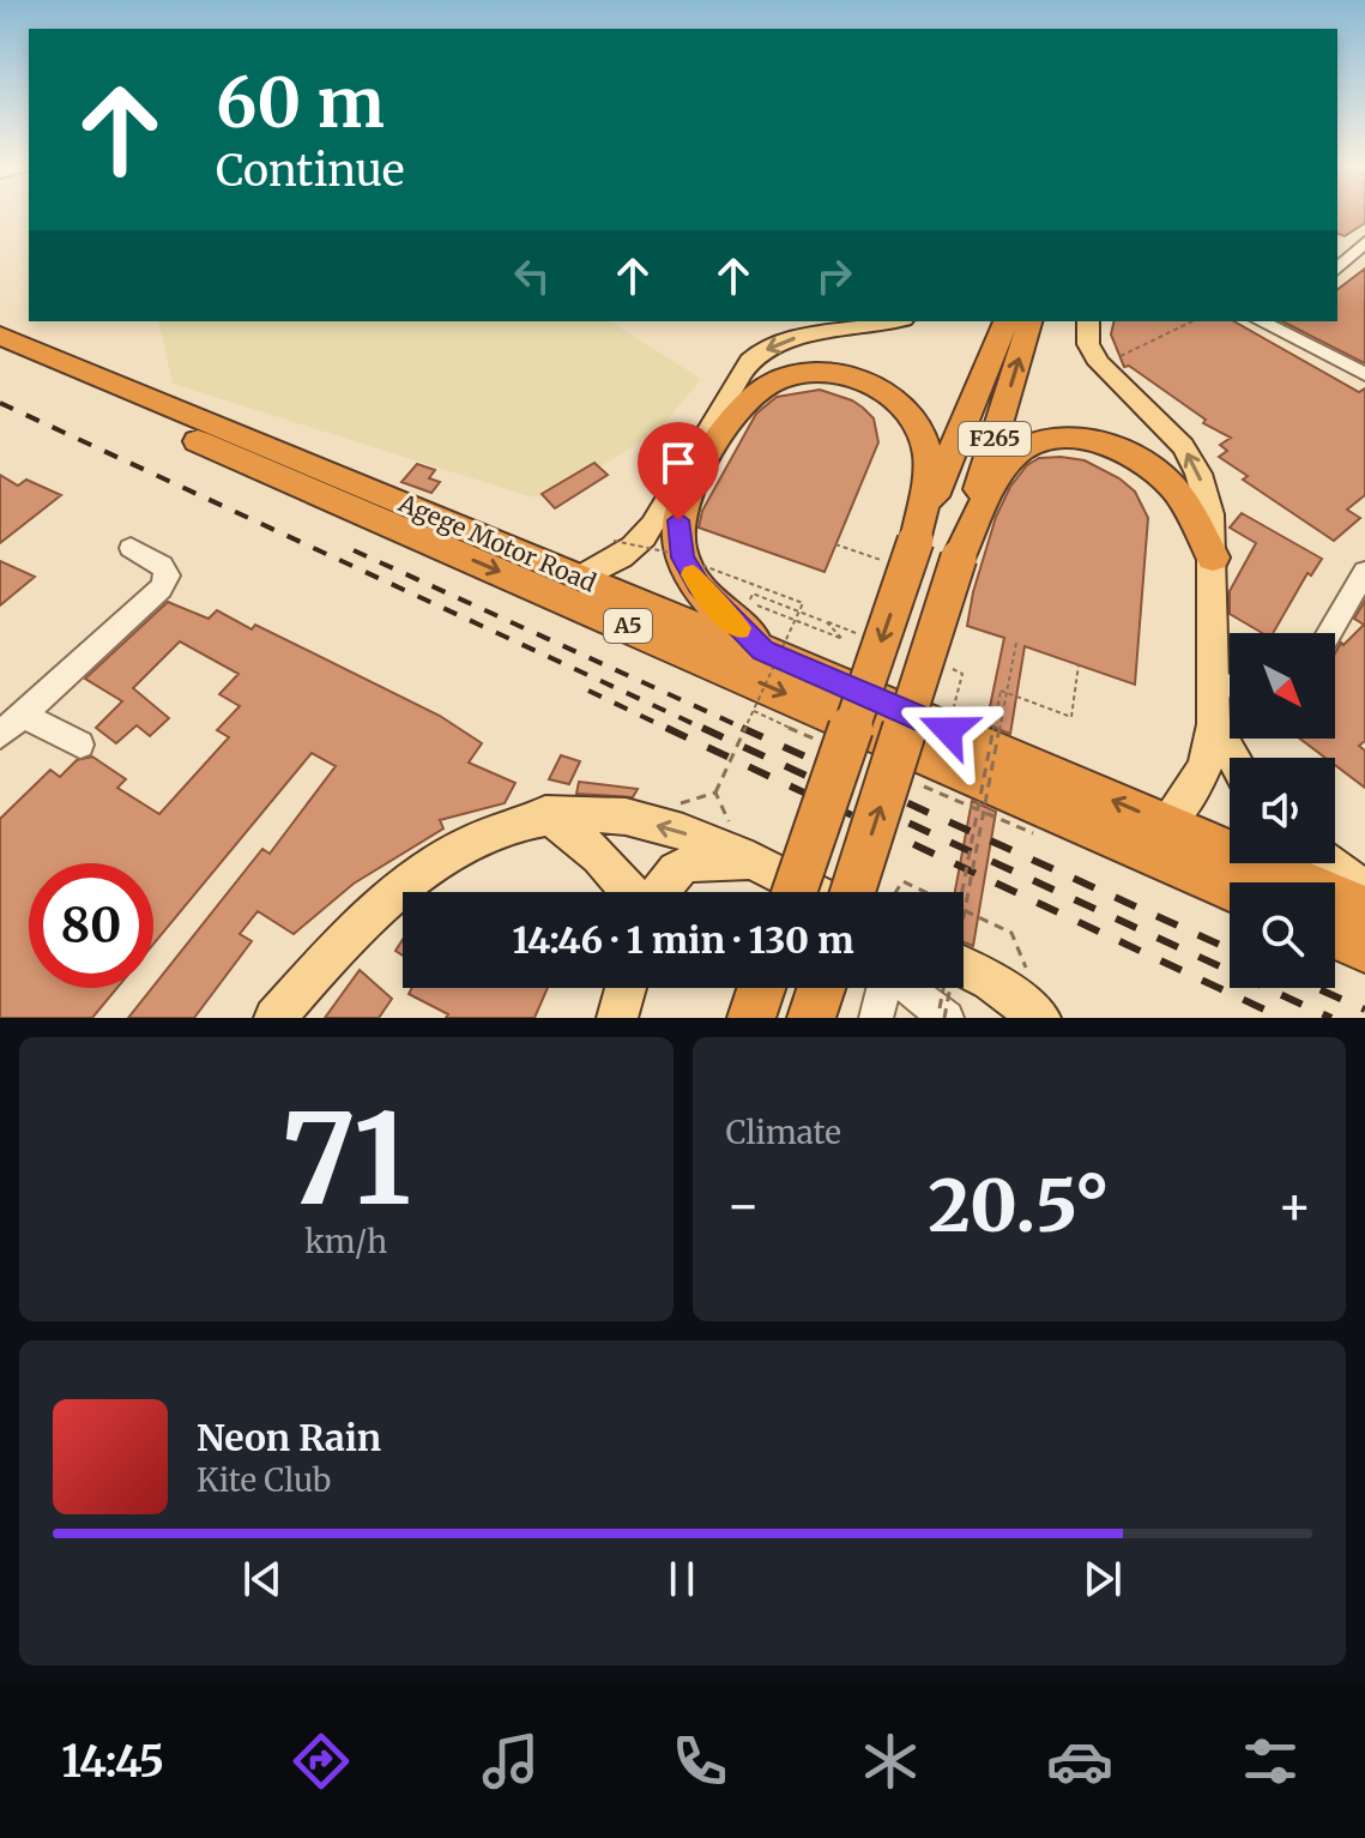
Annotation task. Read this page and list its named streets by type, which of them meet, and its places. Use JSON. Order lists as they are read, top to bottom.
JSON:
{
  "streets": {
    "highway": ["F265", "Agege Motor Road", "A5"]
  },
  "north": "bottom right",
  "page": {
    "turn": ["60 m", "Continue"],
    "limit": "80",
    "trip": "14:46 · 1 min · 130 m",
    "tile": [
      ["71", "km/h"],
      "Climate"
    ],
    "heat": ["−", "20.5°", "+"],
    "song": ["Neon Rain", "Kite Club"],
    "tabs": "14:45"
  }
}
